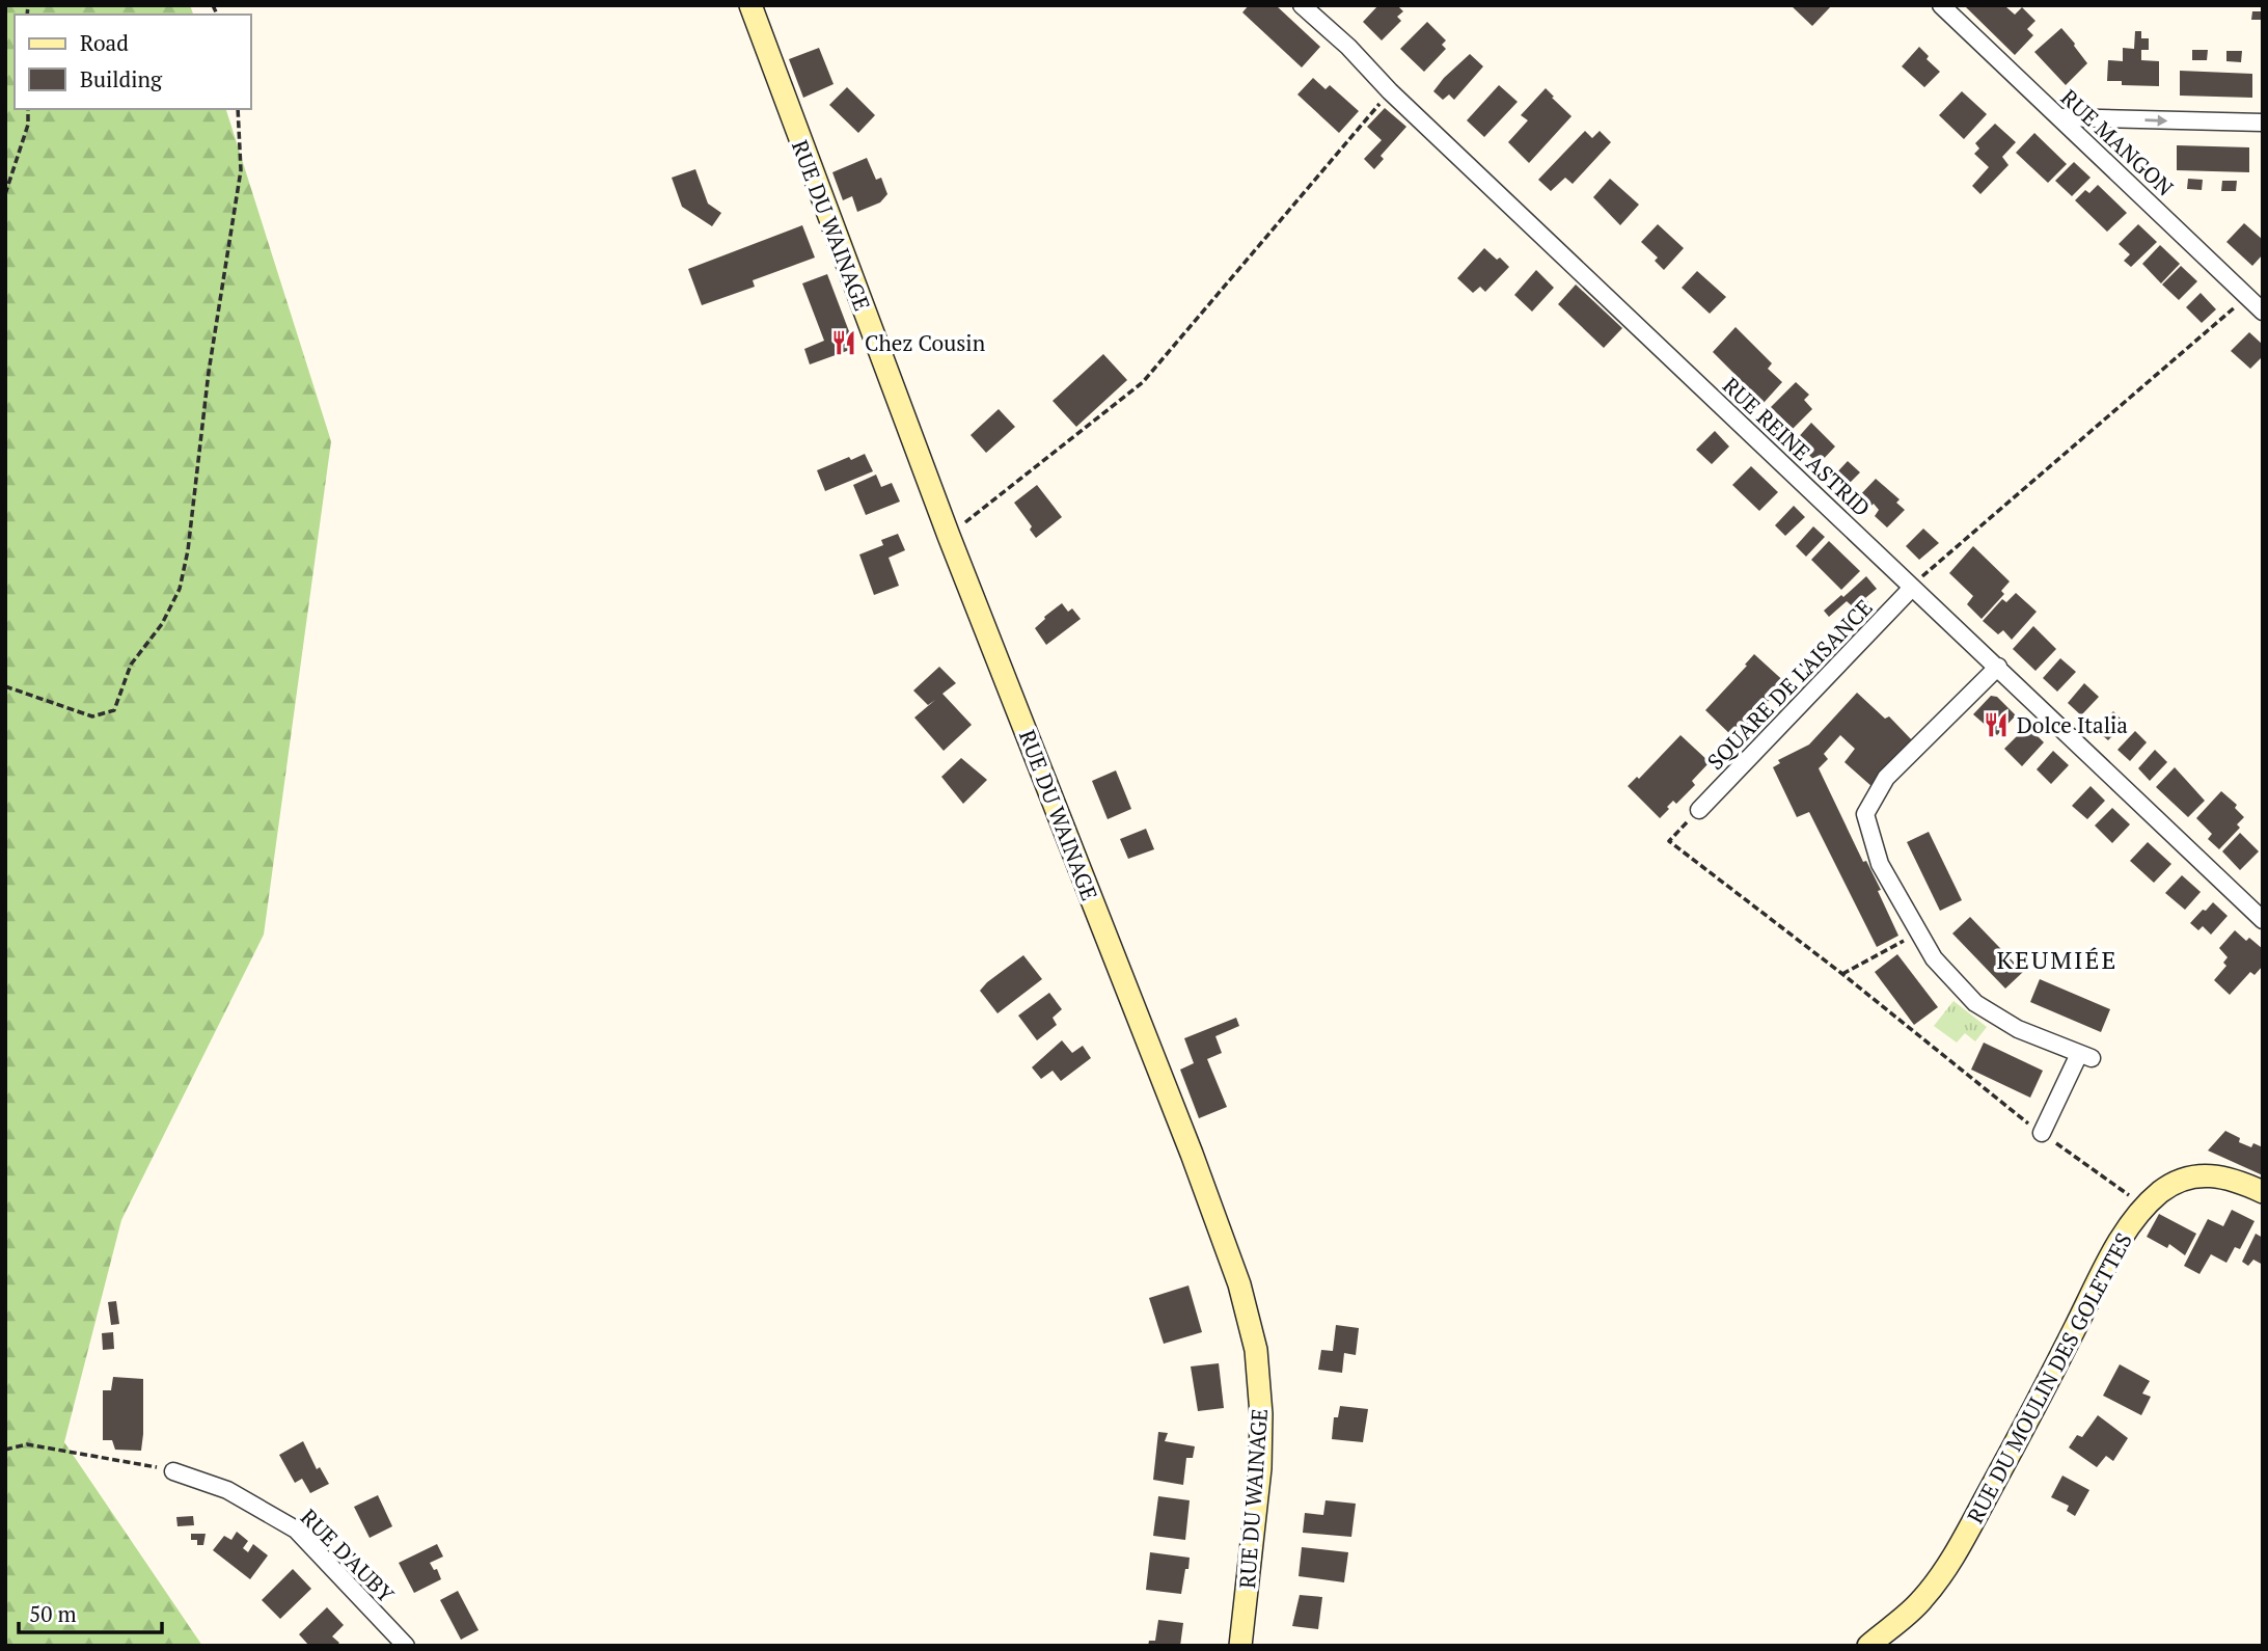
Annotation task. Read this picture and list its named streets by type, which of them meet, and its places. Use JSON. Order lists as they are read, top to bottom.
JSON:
{
  "streets": {
    "main road": ["RUE DU WAINAGE", "RUE DU MOULIN DES GOLETTES"],
    "street": [
      "RUE MANGON",
      "RUE REINE ASTRID",
      "SQUARE DE L'AISANCE",
      "RUE D'AUBY"
    ]
  },
  "crossings": [
    ["RUE REINE ASTRID", "SQUARE DE L'AISANCE"]
  ],
  "districts": ["KEUMIÉE"],
  "places": {
    "restaurant": ["Chez Cousin", "Dolce Italia"]
  },
  "legend": ["Road", "Building"],
  "scale_bar": "50 m"
}
